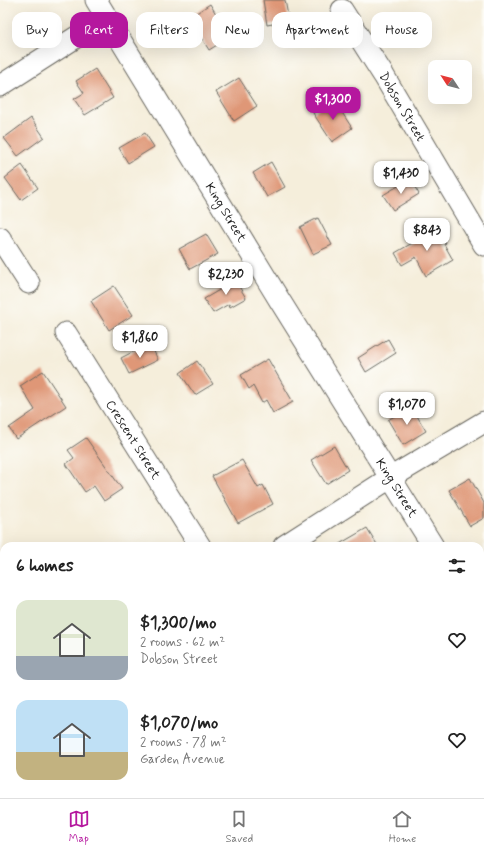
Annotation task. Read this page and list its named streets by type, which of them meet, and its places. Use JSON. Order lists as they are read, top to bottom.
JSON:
{
  "streets": {
    "street": ["Dobson Street", "King Street", "Crescent Street"]
  },
  "north": "top left",
  "page": {
    "chip": [
      "Buy",
      "Rent",
      "Filters",
      "New",
      "Apartment",
      "House"
    ],
    "price": [
      "$1,300",
      "$1,430",
      "$843",
      "$2,230",
      "$1,860",
      "$1,070"
    ],
    "heading": "6 homes",
    "list": [
      {
        "name": "$1,300/mo",
        "note": "2 rooms · 62 m² · Dobson Street"
      },
      {
        "name": "$1,070/mo",
        "note": "2 rooms · 78 m² · Garden Avenue"
      }
    ],
    "tabs": ["Map", "Saved", "Home"]
  }
}
